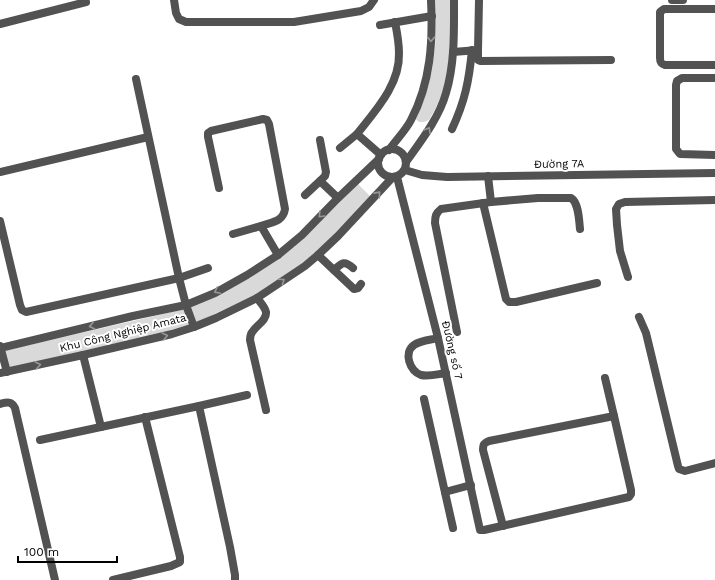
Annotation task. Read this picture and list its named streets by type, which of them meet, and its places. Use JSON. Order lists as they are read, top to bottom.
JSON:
{
  "streets": {
    "street": ["Đường 7A", "Khu Công Nghiệp Amata", "Đường số 7"]
  },
  "crossings": [
    ["Đường 7A", "Khu Công Nghiệp Amata"],
    ["Đường 7A", "Đường số 7"],
    ["Khu Công Nghiệp Amata", "Đường số 7"]
  ],
  "scale_bar": "100 m"
}
